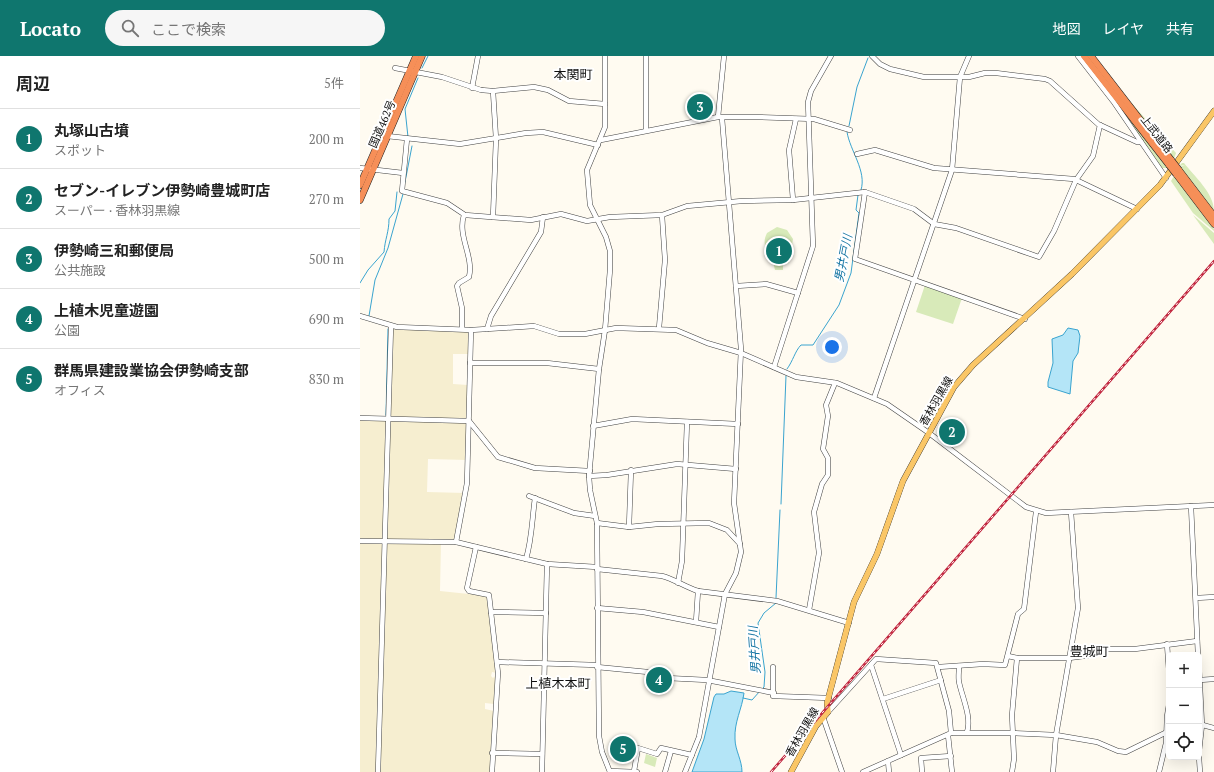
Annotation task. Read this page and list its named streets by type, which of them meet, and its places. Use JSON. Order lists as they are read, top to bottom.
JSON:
{
  "streets": {
    "highway": ["国道462号", "上武道路"],
    "main road": ["香林羽黒線"]
  },
  "districts": ["本関町", "豊城町", "上植木本町"],
  "water": ["男井戸川"],
  "page": {
    "header": "Locato",
    "search": "ここで検索",
    "nav": ["地図", "レイヤ", "共有"],
    "heading": ["周辺", "5件"],
    "pins": [
      "3",
      "1",
      "2",
      "4",
      "5"
    ],
    "list": [
      {
        "mark": "1",
        "name": "丸塚山古墳",
        "note": "スポット",
        "value": "200 m"
      },
      {
        "mark": "2",
        "name": "セブン-イレブン伊勢崎豊城町店",
        "note": "スーパー · 香林羽黒線",
        "value": "270 m"
      },
      {
        "mark": "3",
        "name": "伊勢崎三和郵便局",
        "note": "公共施設",
        "value": "500 m"
      },
      {
        "mark": "4",
        "name": "上植木児童遊園",
        "note": "公園",
        "value": "690 m"
      },
      {
        "mark": "5",
        "name": "群馬県建設業協会伊勢崎支部",
        "note": "オフィス",
        "value": "830 m"
      }
    ],
    "map_buttons": ["+", "−"]
  }
}
